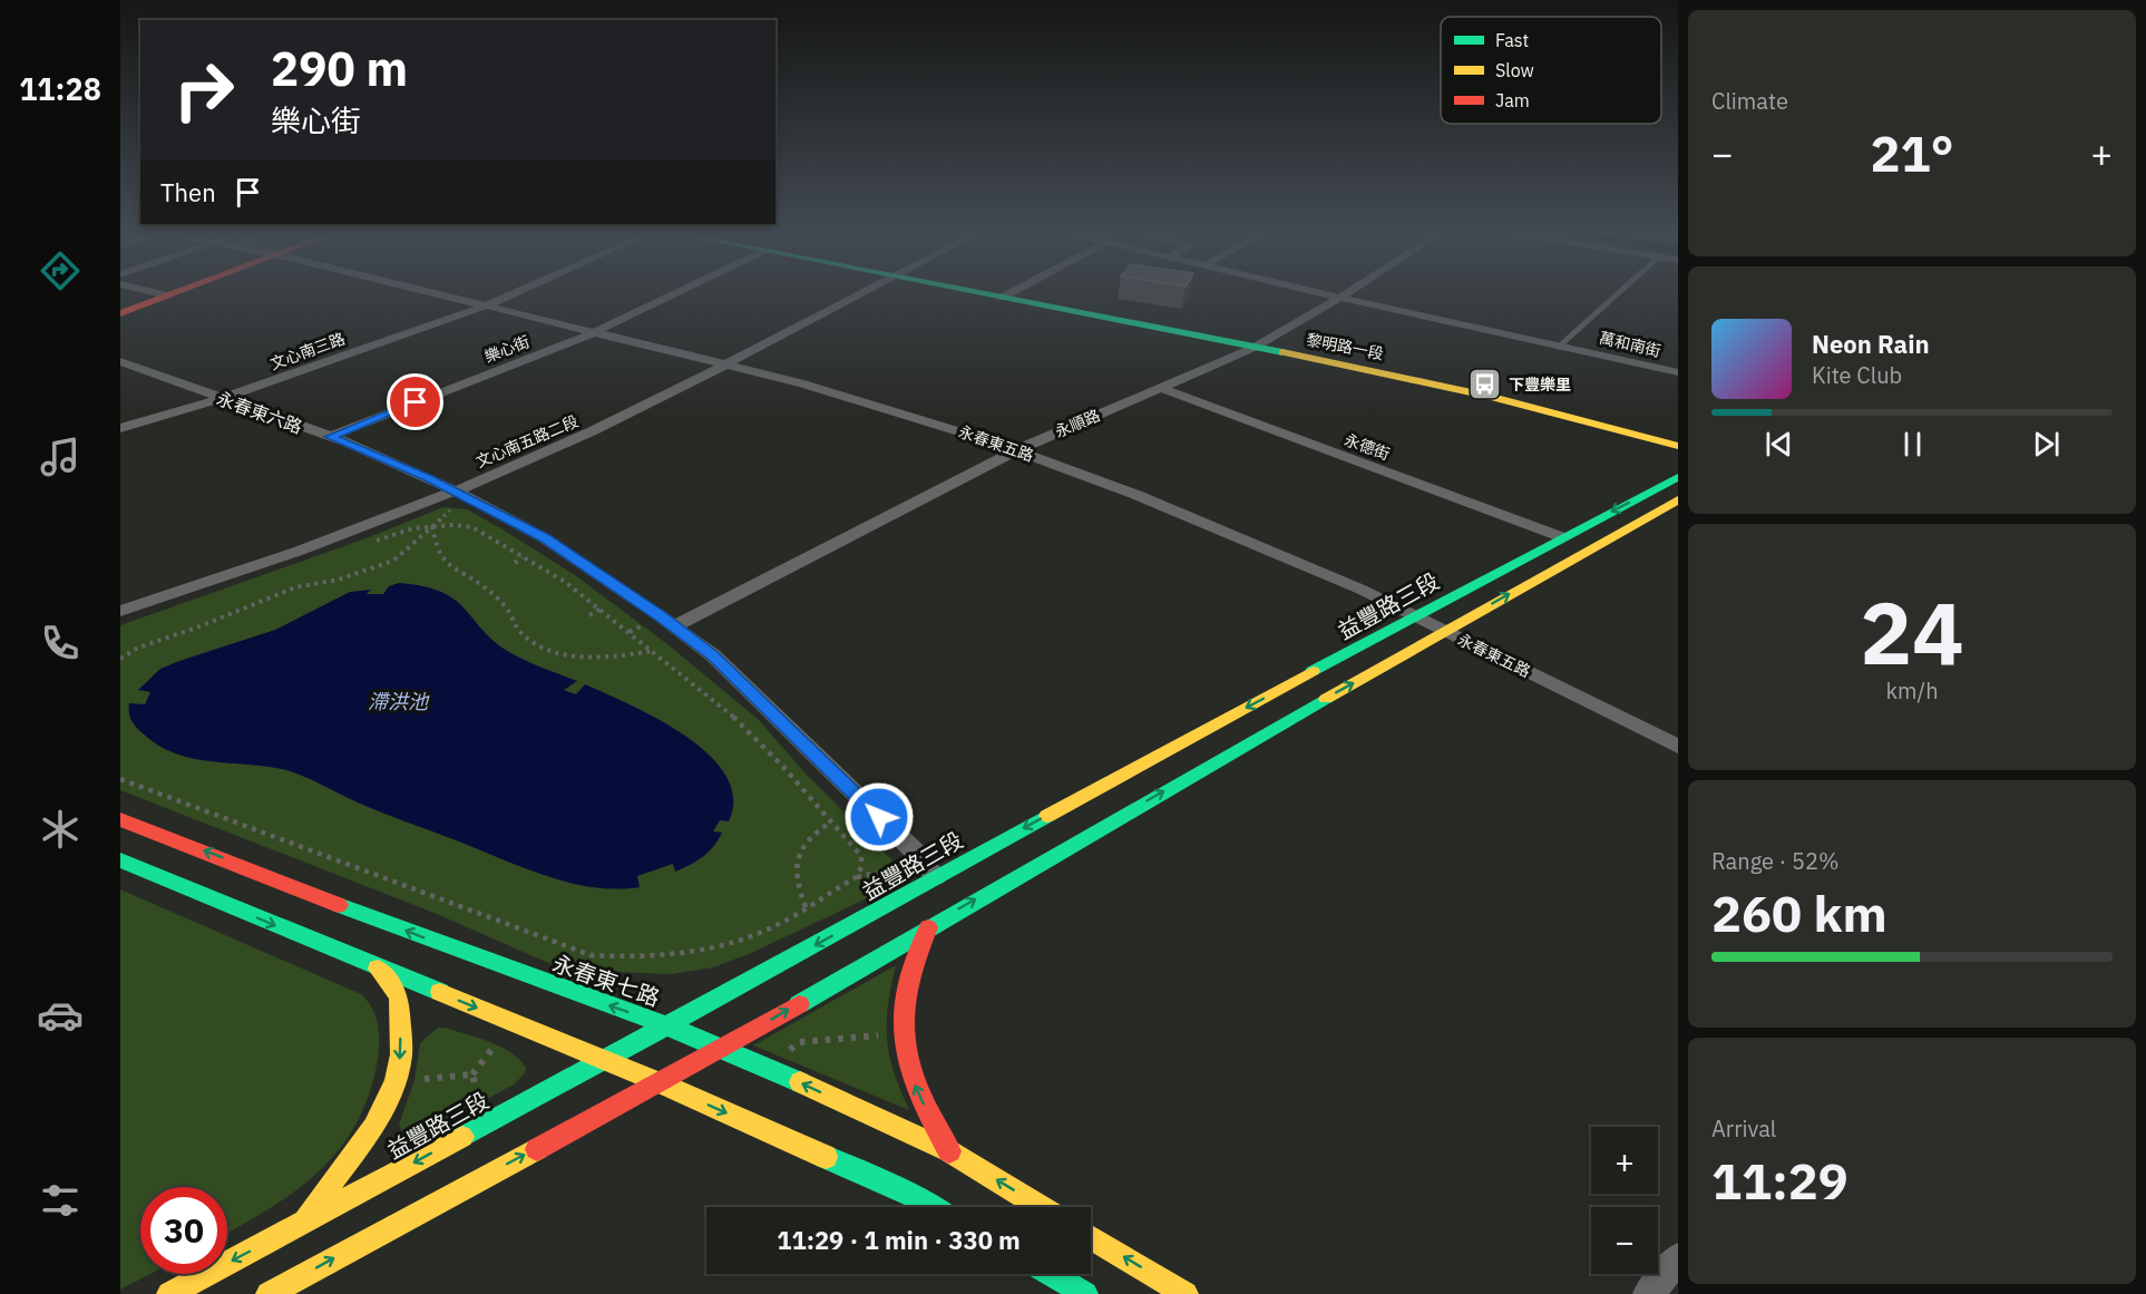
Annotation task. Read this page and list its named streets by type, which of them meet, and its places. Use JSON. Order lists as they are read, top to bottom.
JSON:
{
  "streets": {
    "street": [
      "萬和南街",
      "黎明路一段",
      "樂心街",
      "文心南三路",
      "永春東六路",
      "永順路",
      "文心南五路二段",
      "永春東五路",
      "永德街",
      "益豐路三段",
      "永春東七路"
    ]
  },
  "crossings": [
    ["萬和南街", "永順路"],
    ["黎明路一段", "永順路"],
    ["樂心街", "永春東六路"],
    ["樂心街", "永春東五路"],
    ["文心南三路", "永春東六路"],
    ["文心南三路", "永春東五路"],
    ["永春東六路", "永順路"],
    ["永春東六路", "文心南五路二段"],
    ["永春東六路", "益豐路三段"],
    ["永順路", "永春東五路"],
    ["永順路", "永德街"],
    ["文心南五路二段", "永春東五路"],
    ["永春東五路", "益豐路三段"],
    ["永德街", "益豐路三段"],
    ["益豐路三段", "永春東七路"]
  ],
  "water": ["滯洪池"],
  "places": {
    "bus stop": ["下豐樂里"]
  },
  "legend": ["Fast", "Slow", "Jam"],
  "page": {
    "tabs": "11:28",
    "tile": [
      "Climate",
      ["24", "km/h"],
      ["Range · 52%", "260 km"],
      ["Arrival", "11:29"]
    ],
    "turn": ["290 m", "樂心街"],
    "heat": ["−", "21°", "+"],
    "then": "Then",
    "song": ["Neon Rain", "Kite Club"],
    "map_buttons": ["+", "−"],
    "limit": "30",
    "trip": "11:29 · 1 min · 330 m"
  }
}
